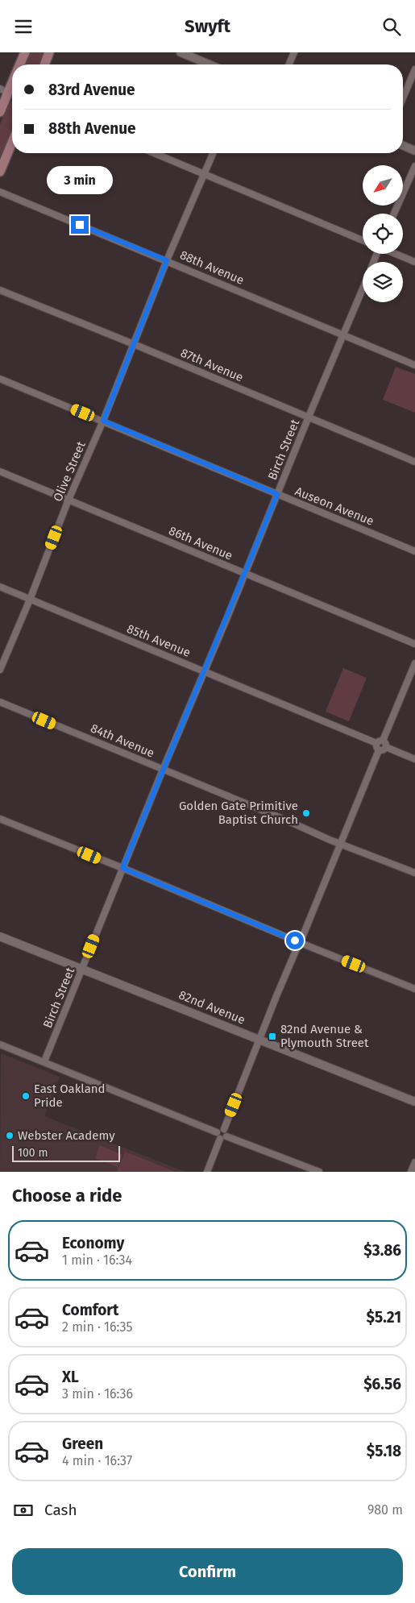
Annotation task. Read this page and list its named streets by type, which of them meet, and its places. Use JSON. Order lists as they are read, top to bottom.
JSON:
{
  "streets": {
    "street": [
      "88th Avenue",
      "87th Avenue",
      "Birch Street",
      "Olive Street",
      "Auseon Avenue",
      "86th Avenue",
      "85th Avenue",
      "84th Avenue",
      "82nd Avenue"
    ]
  },
  "crossings": [
    ["88th Avenue", "Birch Street"],
    ["88th Avenue", "Olive Street"],
    ["87th Avenue", "Birch Street"],
    ["87th Avenue", "Olive Street"],
    ["Birch Street", "Auseon Avenue"],
    ["Birch Street", "86th Avenue"],
    ["Birch Street", "85th Avenue"],
    ["Birch Street", "84th Avenue"],
    ["Birch Street", "82nd Avenue"],
    ["Olive Street", "Auseon Avenue"],
    ["Olive Street", "86th Avenue"],
    ["Olive Street", "85th Avenue"]
  ],
  "places": {
    "other": ["Golden Gate Primitive Baptist Church", "East Oakland Pride", "Webster Academy"],
    "transit": ["82nd Avenue & Plymouth Street"]
  },
  "scale_bar": "100 m",
  "north": "bottom left",
  "page": {
    "header": "Swyft",
    "banner": ["83rd Avenue", "88th Avenue"],
    "bubble": "3 min",
    "scale": "100 m",
    "heading": "Choose a ride",
    "list": [
      {
        "name": "Economy",
        "note": "1 min · 16:34",
        "value": "$3.86"
      },
      {
        "name": "Comfort",
        "note": "2 min · 16:35",
        "value": "$5.21"
      },
      {
        "name": "XL",
        "note": "3 min · 16:36",
        "value": "$6.56"
      },
      {
        "name": "Green",
        "note": "4 min · 16:37",
        "value": "$5.18"
      }
    ],
    "pay": ["Cash", "980 m"],
    "buttons": "Confirm"
  }
}
